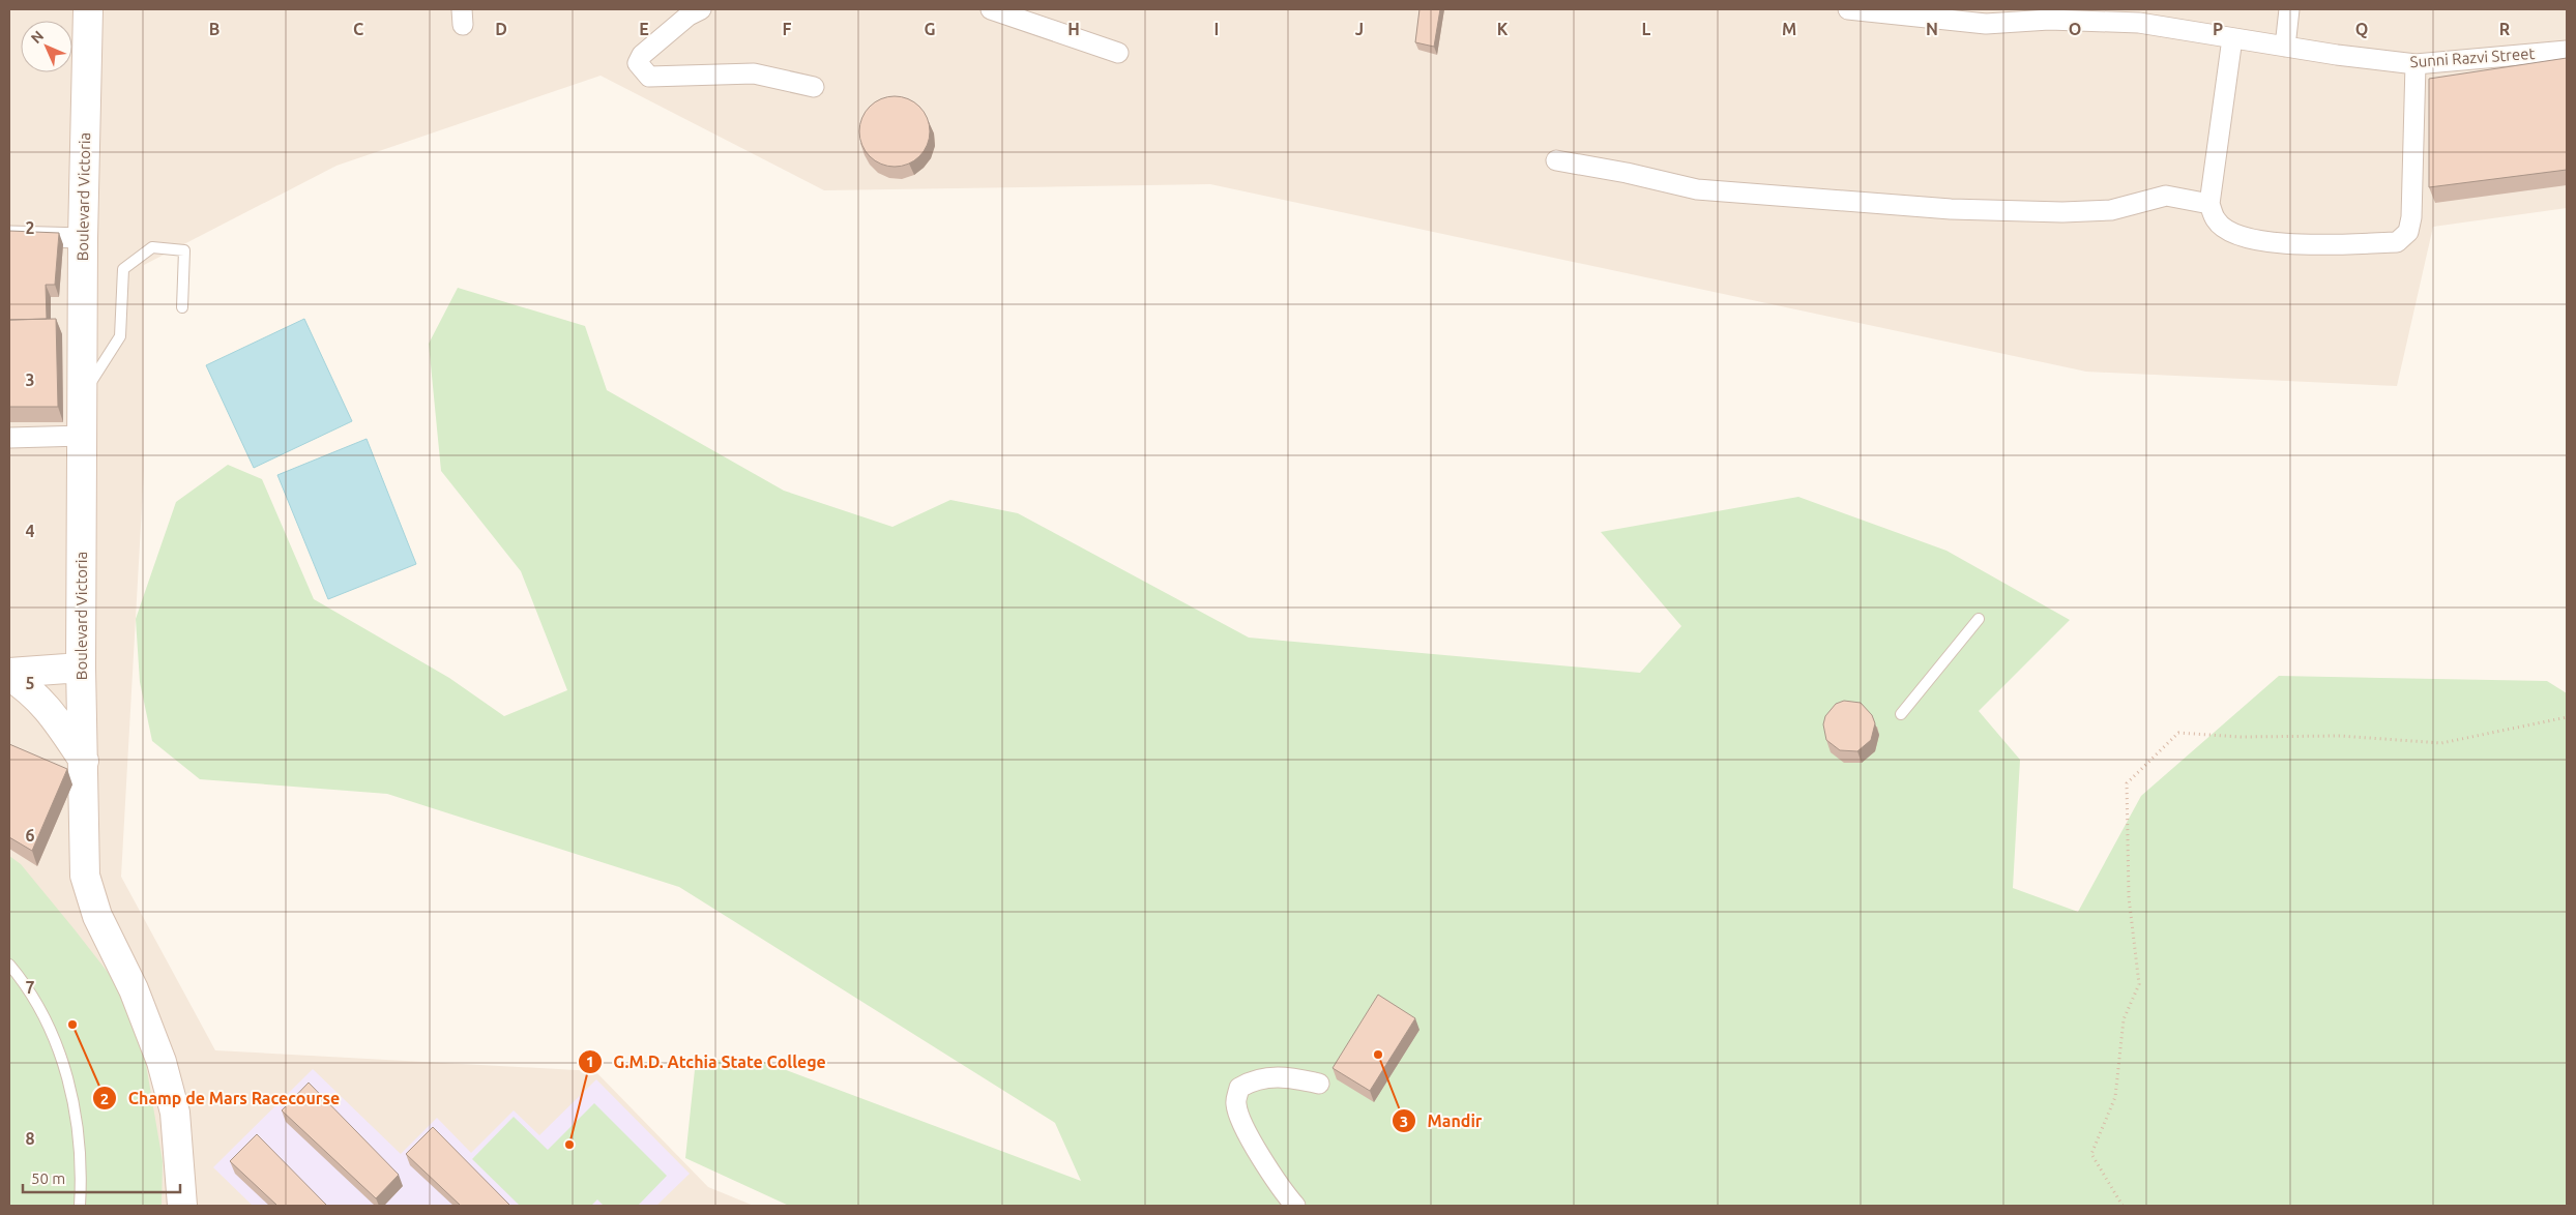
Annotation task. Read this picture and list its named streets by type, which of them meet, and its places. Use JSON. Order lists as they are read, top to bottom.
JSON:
{
  "streets": {
    "main road": ["Boulevard Victoria"],
    "street": ["Sunni Razvi Street"]
  },
  "places": ["Champ de Mars Racecourse", "Mandir", "G.M.D. Atchia State College"],
  "scale_bar": "50 m",
  "north": "top left",
  "grid": {
    "columns": [
      "B",
      "C",
      "D",
      "E",
      "F",
      "G",
      "H",
      "I",
      "J",
      "K",
      "L",
      "M",
      "N",
      "O",
      "P",
      "Q",
      "R"
    ],
    "rows": [
      "2",
      "3",
      "4",
      "5",
      "6",
      "7",
      "8"
    ]
  }
}
